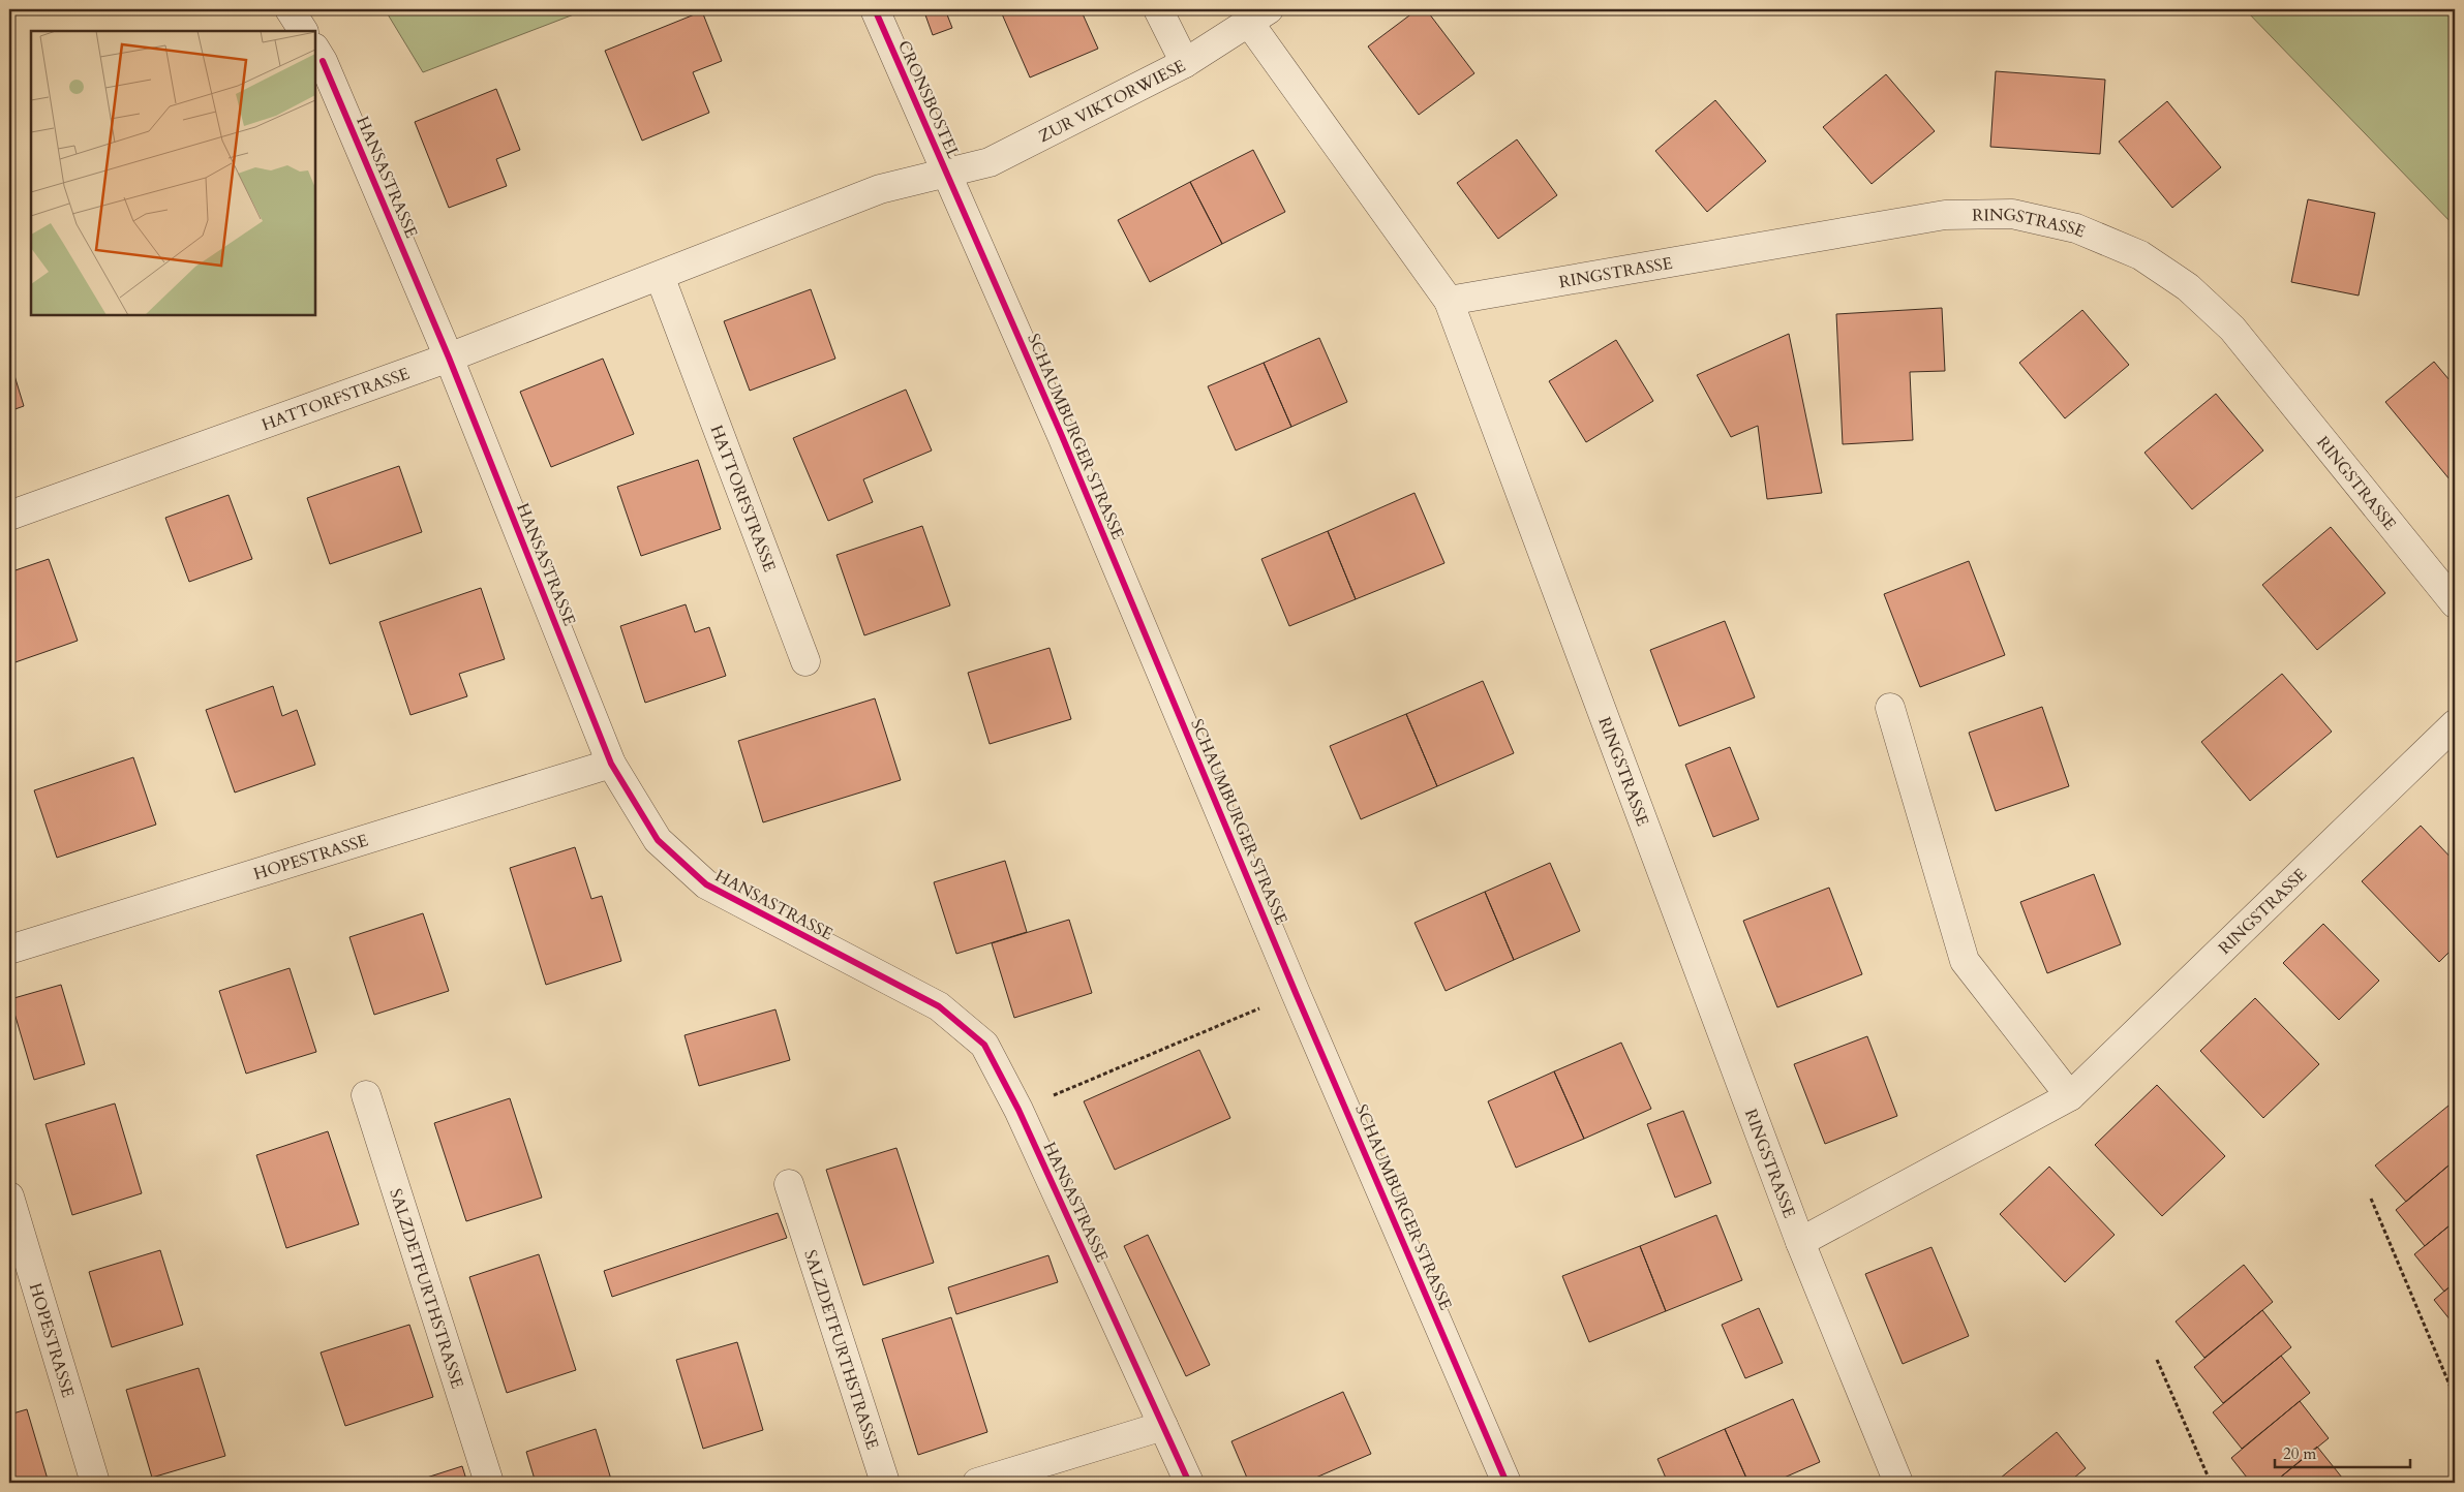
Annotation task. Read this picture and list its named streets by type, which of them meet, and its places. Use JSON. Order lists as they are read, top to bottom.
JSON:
{
  "streets": {
    "street": [
      "CRONSBOSTEL",
      "ZUR VIKTORWIESE",
      "HANSASTRASSE",
      "RINGSTRASSE",
      "HATTORFSTRASSE",
      "SCHAUMBURGER STRASSE",
      "HOPESTRASSE",
      "SALZDETFURTHSTRASSE"
    ]
  },
  "crossings": [
    ["CRONSBOSTEL", "ZUR VIKTORWIESE"],
    ["CRONSBOSTEL", "HATTORFSTRASSE"],
    ["CRONSBOSTEL", "SCHAUMBURGER STRASSE"],
    ["ZUR VIKTORWIESE", "RINGSTRASSE"],
    ["ZUR VIKTORWIESE", "HATTORFSTRASSE"],
    ["ZUR VIKTORWIESE", "SCHAUMBURGER STRASSE"],
    ["HANSASTRASSE", "HATTORFSTRASSE"],
    ["HANSASTRASSE", "HOPESTRASSE"],
    ["HATTORFSTRASSE", "SCHAUMBURGER STRASSE"]
  ],
  "scale_bar": "20 m"
}
